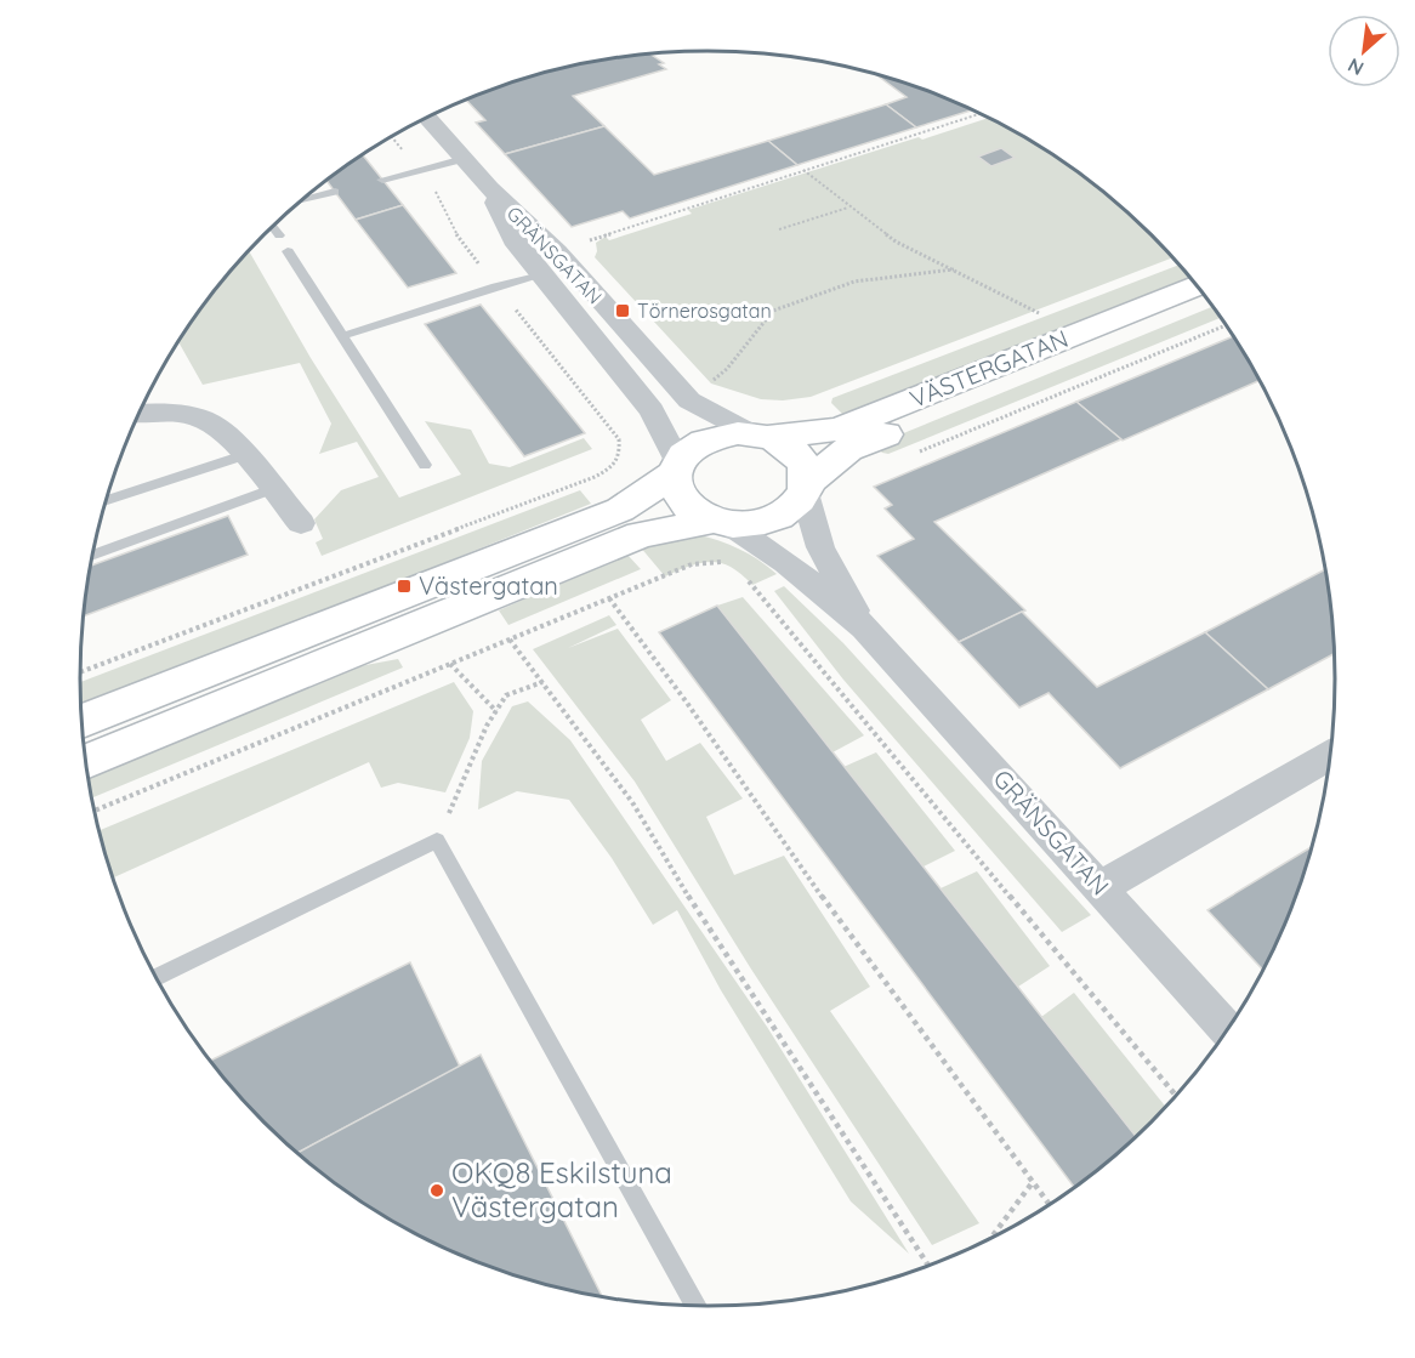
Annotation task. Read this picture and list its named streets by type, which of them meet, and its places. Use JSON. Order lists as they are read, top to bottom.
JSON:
{
  "streets": {
    "street": ["GRÄNSGATAN", "VÄSTERGATAN"]
  },
  "crossings": [
    ["GRÄNSGATAN", "VÄSTERGATAN"]
  ],
  "places": {
    "transit": ["Törnerosgatan", "Västergatan"],
    "other": ["OKQ8 Eskilstuna Västergatan"]
  },
  "north": "bottom left"
}
